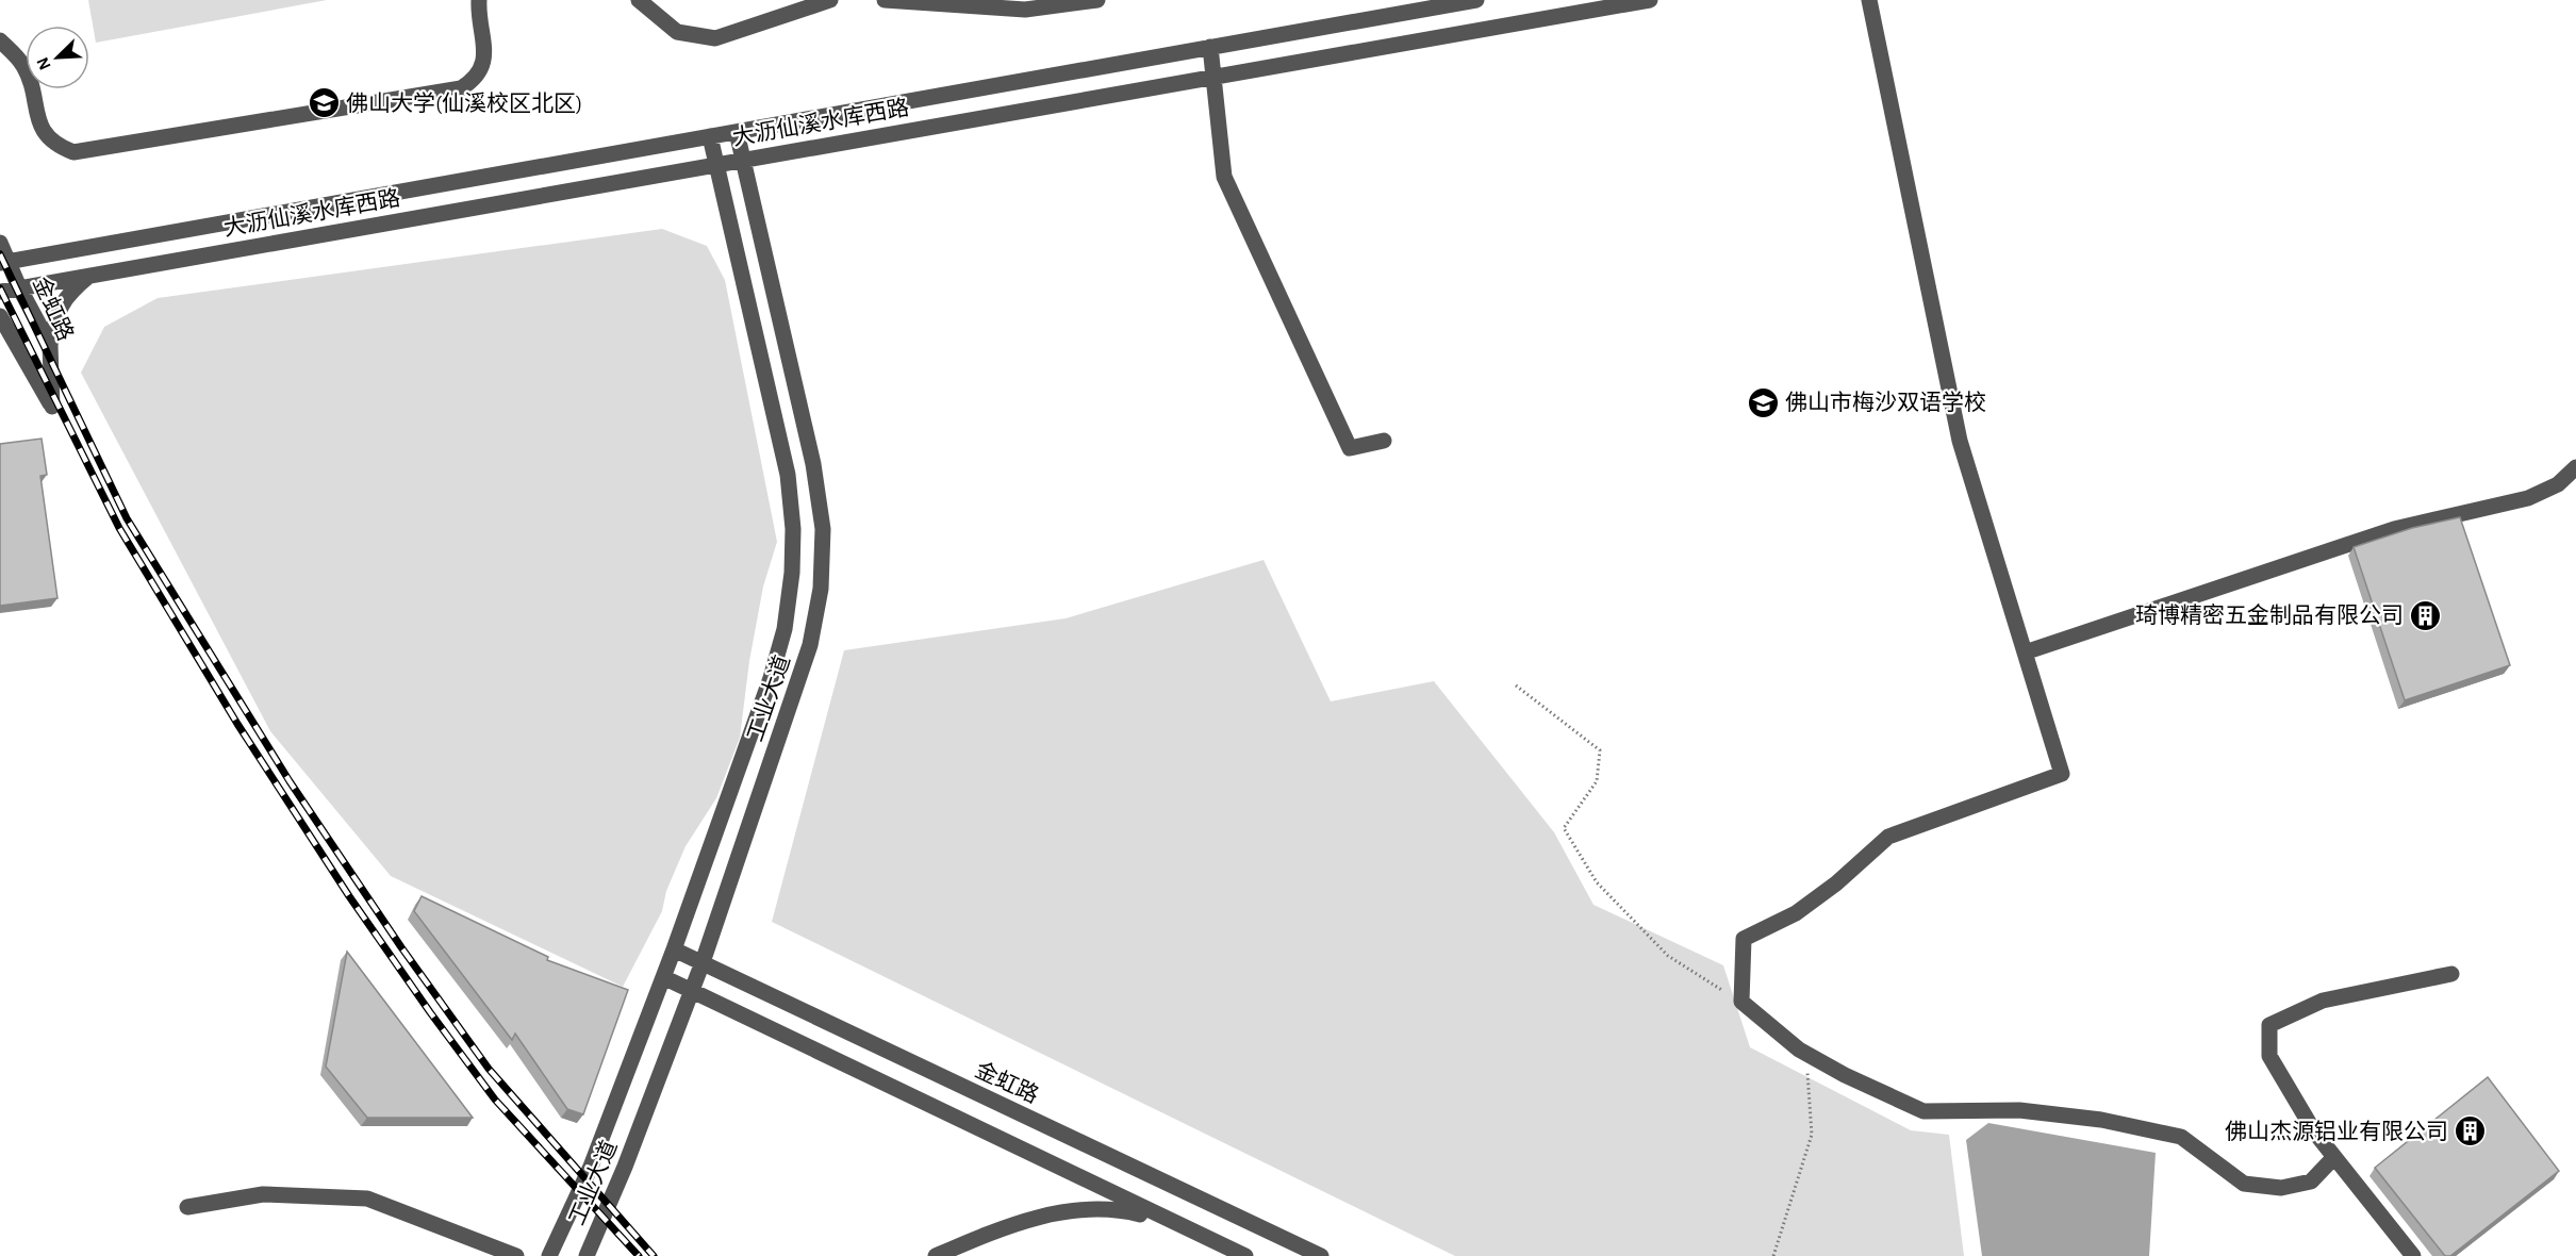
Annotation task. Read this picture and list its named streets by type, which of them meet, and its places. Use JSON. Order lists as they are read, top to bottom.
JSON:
{
  "streets": {
    "street": ["大沥仙溪水库西路", "金虹路", "工业大道"]
  },
  "crossings": [
    ["大沥仙溪水库西路", "金虹路"],
    ["大沥仙溪水库西路", "工业大道"],
    ["金虹路", "工业大道"]
  ],
  "places": {
    "school or university": ["佛山大学(仙溪校区北区)", "佛山市梅沙双语学校"],
    "building": ["琦博精密五金制品有限公司", "佛山杰源铝业有限公司"]
  },
  "north": "bottom left"
}
